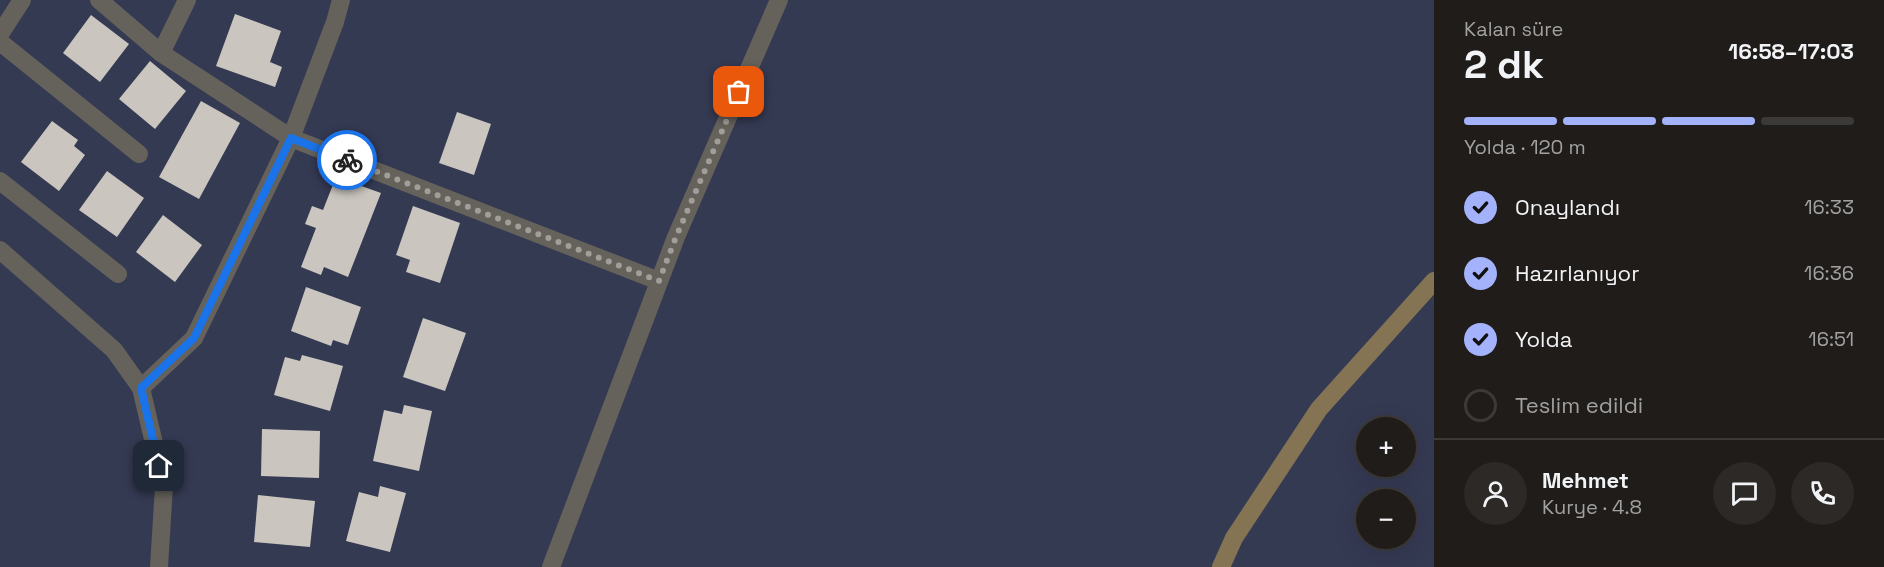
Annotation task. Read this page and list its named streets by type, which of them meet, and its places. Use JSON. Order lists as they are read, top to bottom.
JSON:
{
  "page": {
    "heading": ["2 dk", "Kalan süre", "16:58–17:03"],
    "panel": ["Mehmet", "Kurye · 4.8"],
    "bar": "Yolda · 120 m",
    "list": [
      ["Onaylandı", "16:33"],
      ["Hazırlanıyor", "16:36"],
      ["Yolda", "16:51"],
      "Teslim edildi"
    ],
    "map_buttons": ["+", "−"]
  }
}
